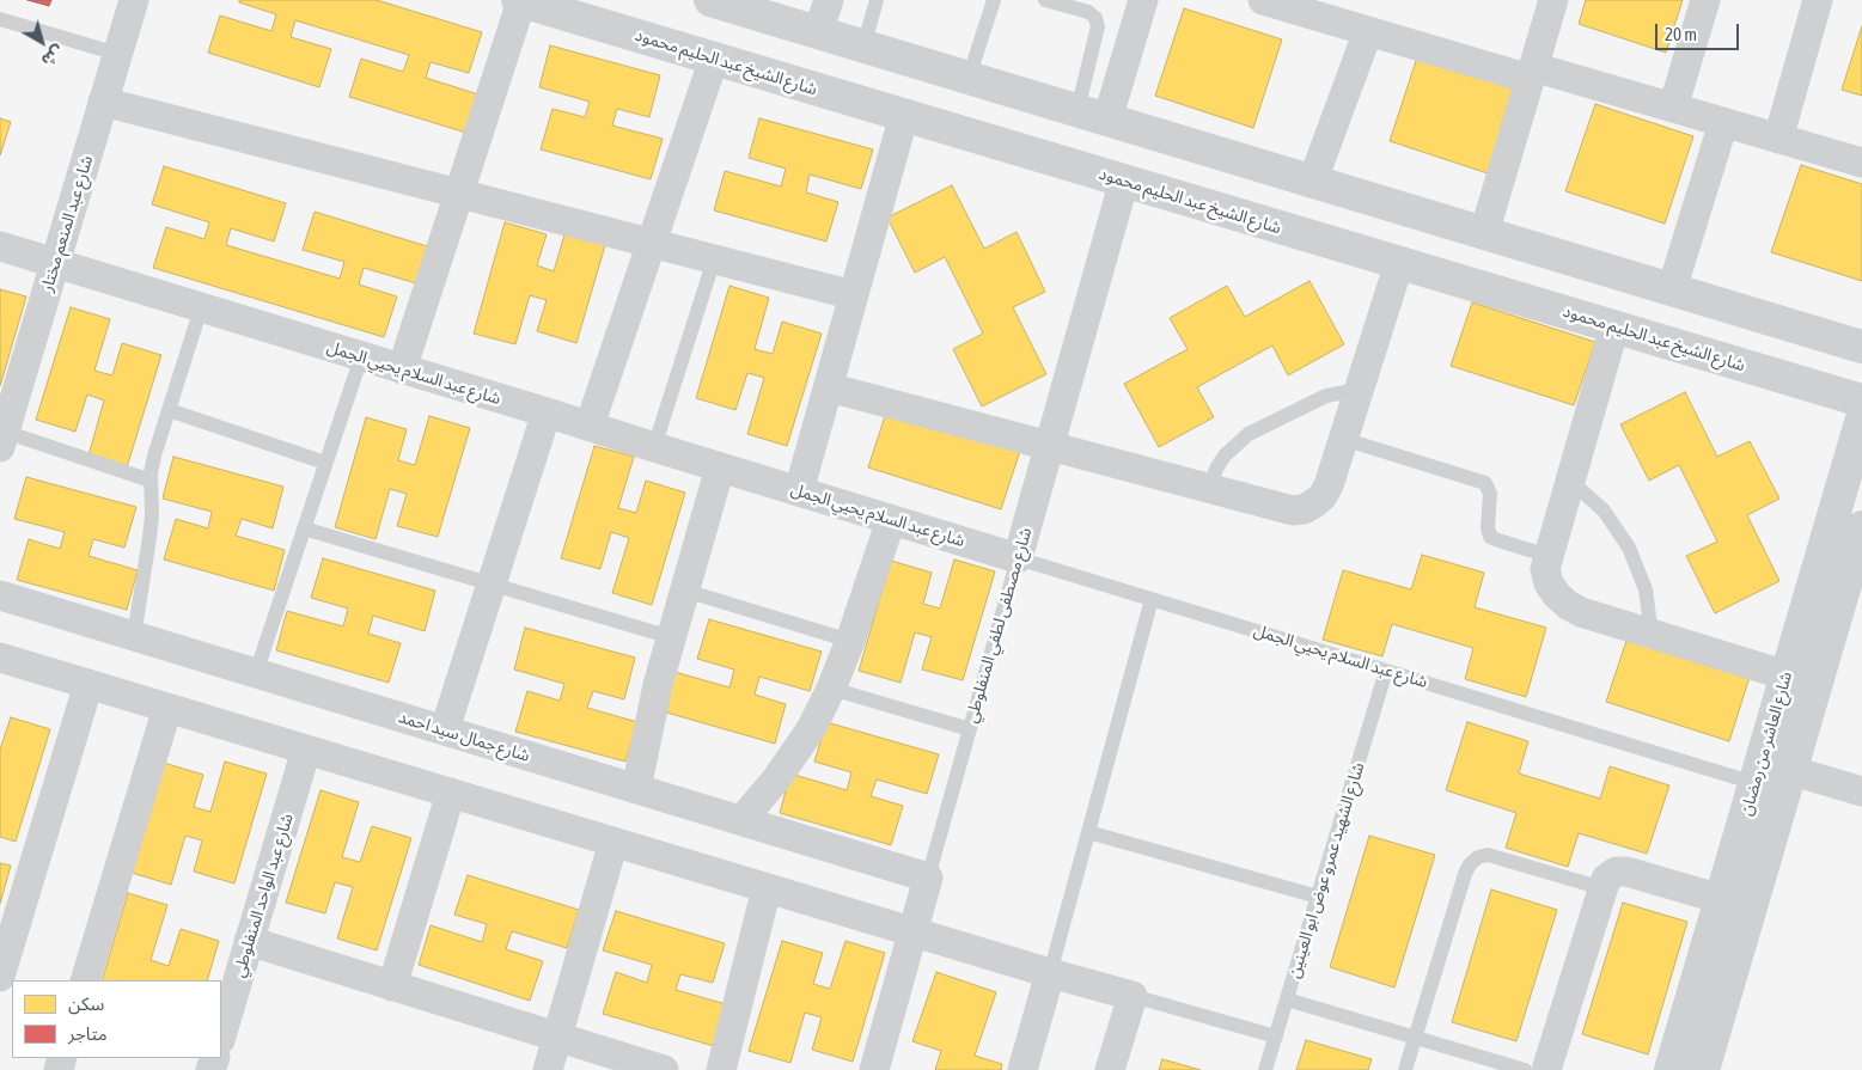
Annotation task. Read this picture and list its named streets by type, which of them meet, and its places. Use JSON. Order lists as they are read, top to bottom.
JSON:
{
  "streets": {
    "street": [
      "شارع الشيخ عبد الحليم محمود",
      "شارع عبد المنعم مختار",
      "شارع عبد السلام يحيي الجمل",
      "شارع مصطفى لطفي المنفلوطي",
      "شارع جمال سيد احمد",
      "شارع العاشر من رمضان",
      "شارع عبد الواحد المنفلوطي"
    ],
    "lane": ["شارع الشهيد عمرو عوض ابو العينين"]
  },
  "crossings": [
    ["شارع الشيخ عبد الحليم محمود", "شارع مصطفى لطفي المنفلوطي"],
    ["شارع عبد المنعم مختار", "شارع عبد السلام يحيي الجمل"],
    ["شارع عبد السلام يحيي الجمل", "شارع مصطفى لطفي المنفلوطي"],
    ["شارع عبد السلام يحيي الجمل", "شارع العاشر من رمضان"],
    ["شارع عبد السلام يحيي الجمل", "شارع الشهيد عمرو عوض ابو العينين"],
    ["شارع مصطفى لطفي المنفلوطي", "شارع جمال سيد احمد"]
  ],
  "legend": ["سكن", "متاجر"],
  "scale_bar": "20 m",
  "north": "bottom right"
}
